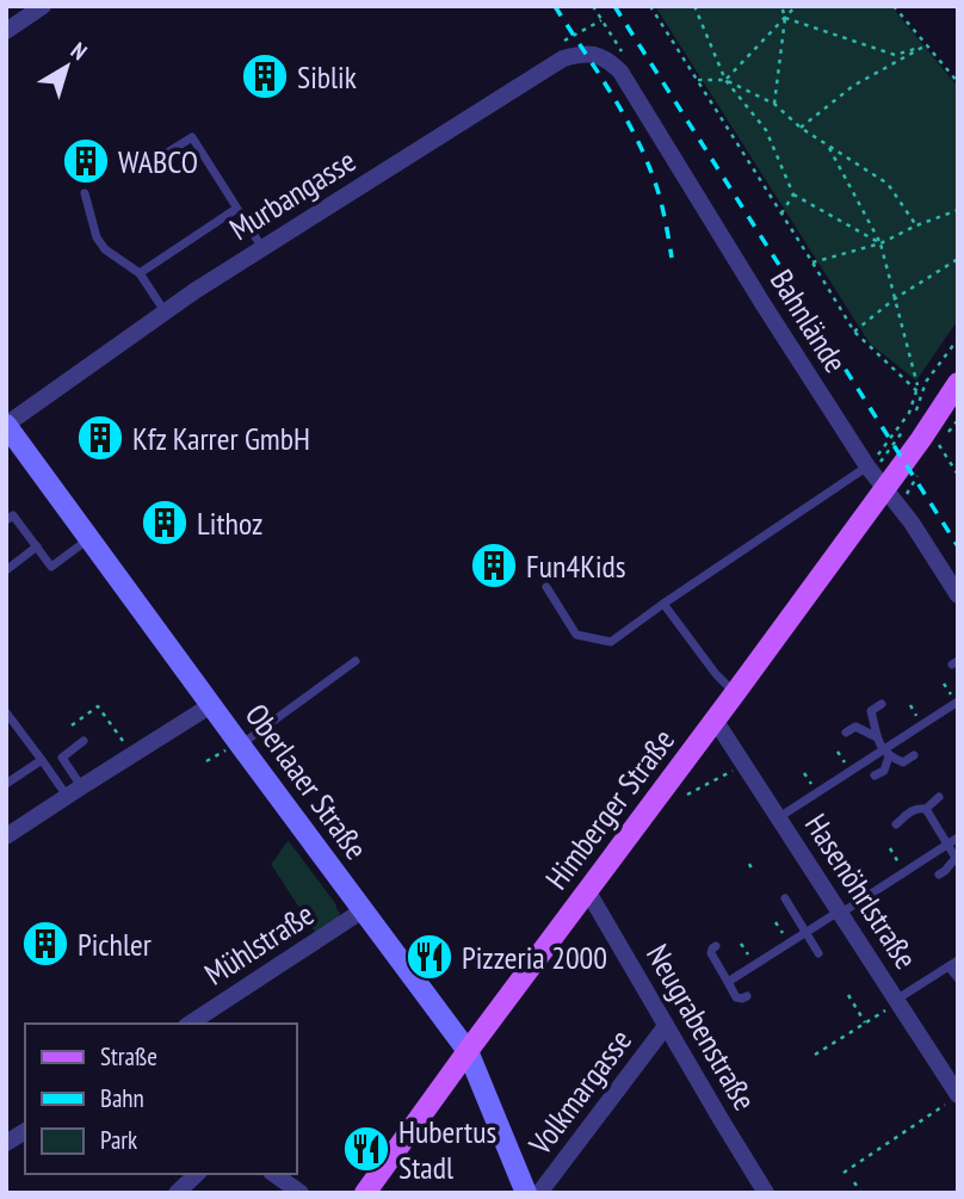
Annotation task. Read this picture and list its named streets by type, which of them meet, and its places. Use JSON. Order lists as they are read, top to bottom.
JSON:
{
  "streets": {
    "main road": ["Oberlaaer Straße", "Himberger Straße"],
    "street": [
      "Murbangasse",
      "Bahnlände",
      "Hasenöhrlstraße",
      "Mühlstraße",
      "Neugrabenstraße",
      "Volkmargasse"
    ]
  },
  "crossings": [
    ["Murbangasse", "Bahnlände"],
    ["Murbangasse", "Oberlaaer Straße"],
    ["Bahnlände", "Himberger Straße"],
    ["Oberlaaer Straße", "Himberger Straße"],
    ["Oberlaaer Straße", "Mühlstraße"],
    ["Himberger Straße", "Hasenöhrlstraße"],
    ["Himberger Straße", "Neugrabenstraße"],
    ["Neugrabenstraße", "Volkmargasse"]
  ],
  "places": {
    "building": [
      "Siblik",
      "WABCO",
      "Kfz Karrer GmbH",
      "Lithoz",
      "Fun4Kids",
      "Pichler"
    ],
    "restaurant": ["Pizzeria 2000", "Hubertus Stadl"]
  },
  "legend": ["Straße", "Bahn", "Park"],
  "north": "top right"
}
